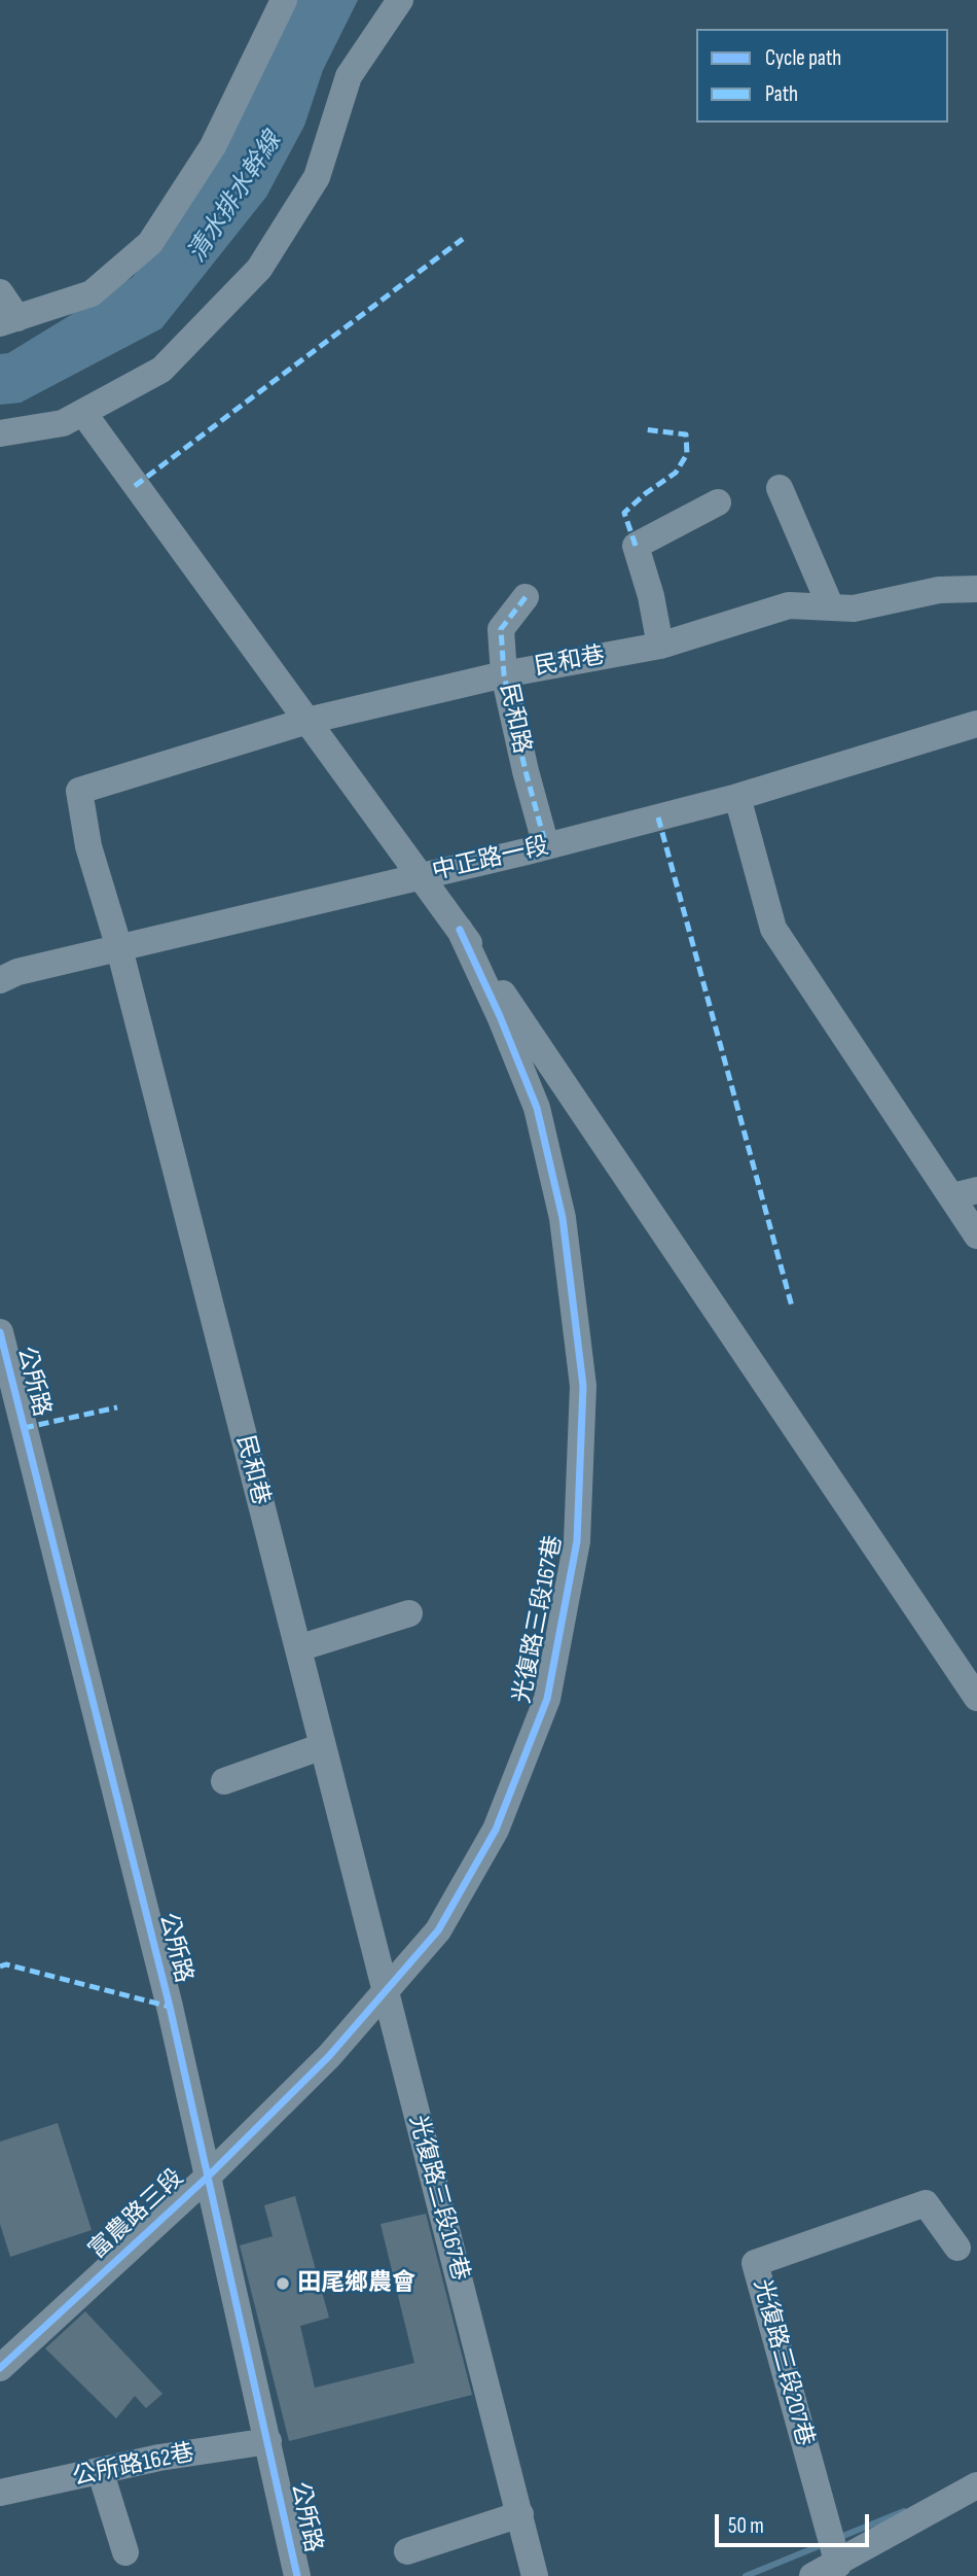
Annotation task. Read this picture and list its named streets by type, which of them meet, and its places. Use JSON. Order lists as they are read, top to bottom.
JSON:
{
  "streets": {
    "street": [
      "民和巷",
      "民和路",
      "中正路一段",
      "公所路",
      "光復路三段167巷",
      "富農路三段",
      "光復路三段207巷",
      "公所路162巷"
    ]
  },
  "crossings": [
    ["民和巷", "民和路"],
    ["民和巷", "中正路一段"],
    ["民和巷", "光復路三段167巷"],
    ["民和巷", "富農路三段"],
    ["民和路", "中正路一段"],
    ["公所路", "富農路三段"],
    ["公所路", "公所路162巷"],
    ["光復路三段167巷", "富農路三段"]
  ],
  "water": ["清水排水幹線"],
  "places": ["田尾鄉農會"],
  "legend": ["Cycle path", "Path"],
  "scale_bar": "50 m"
}
